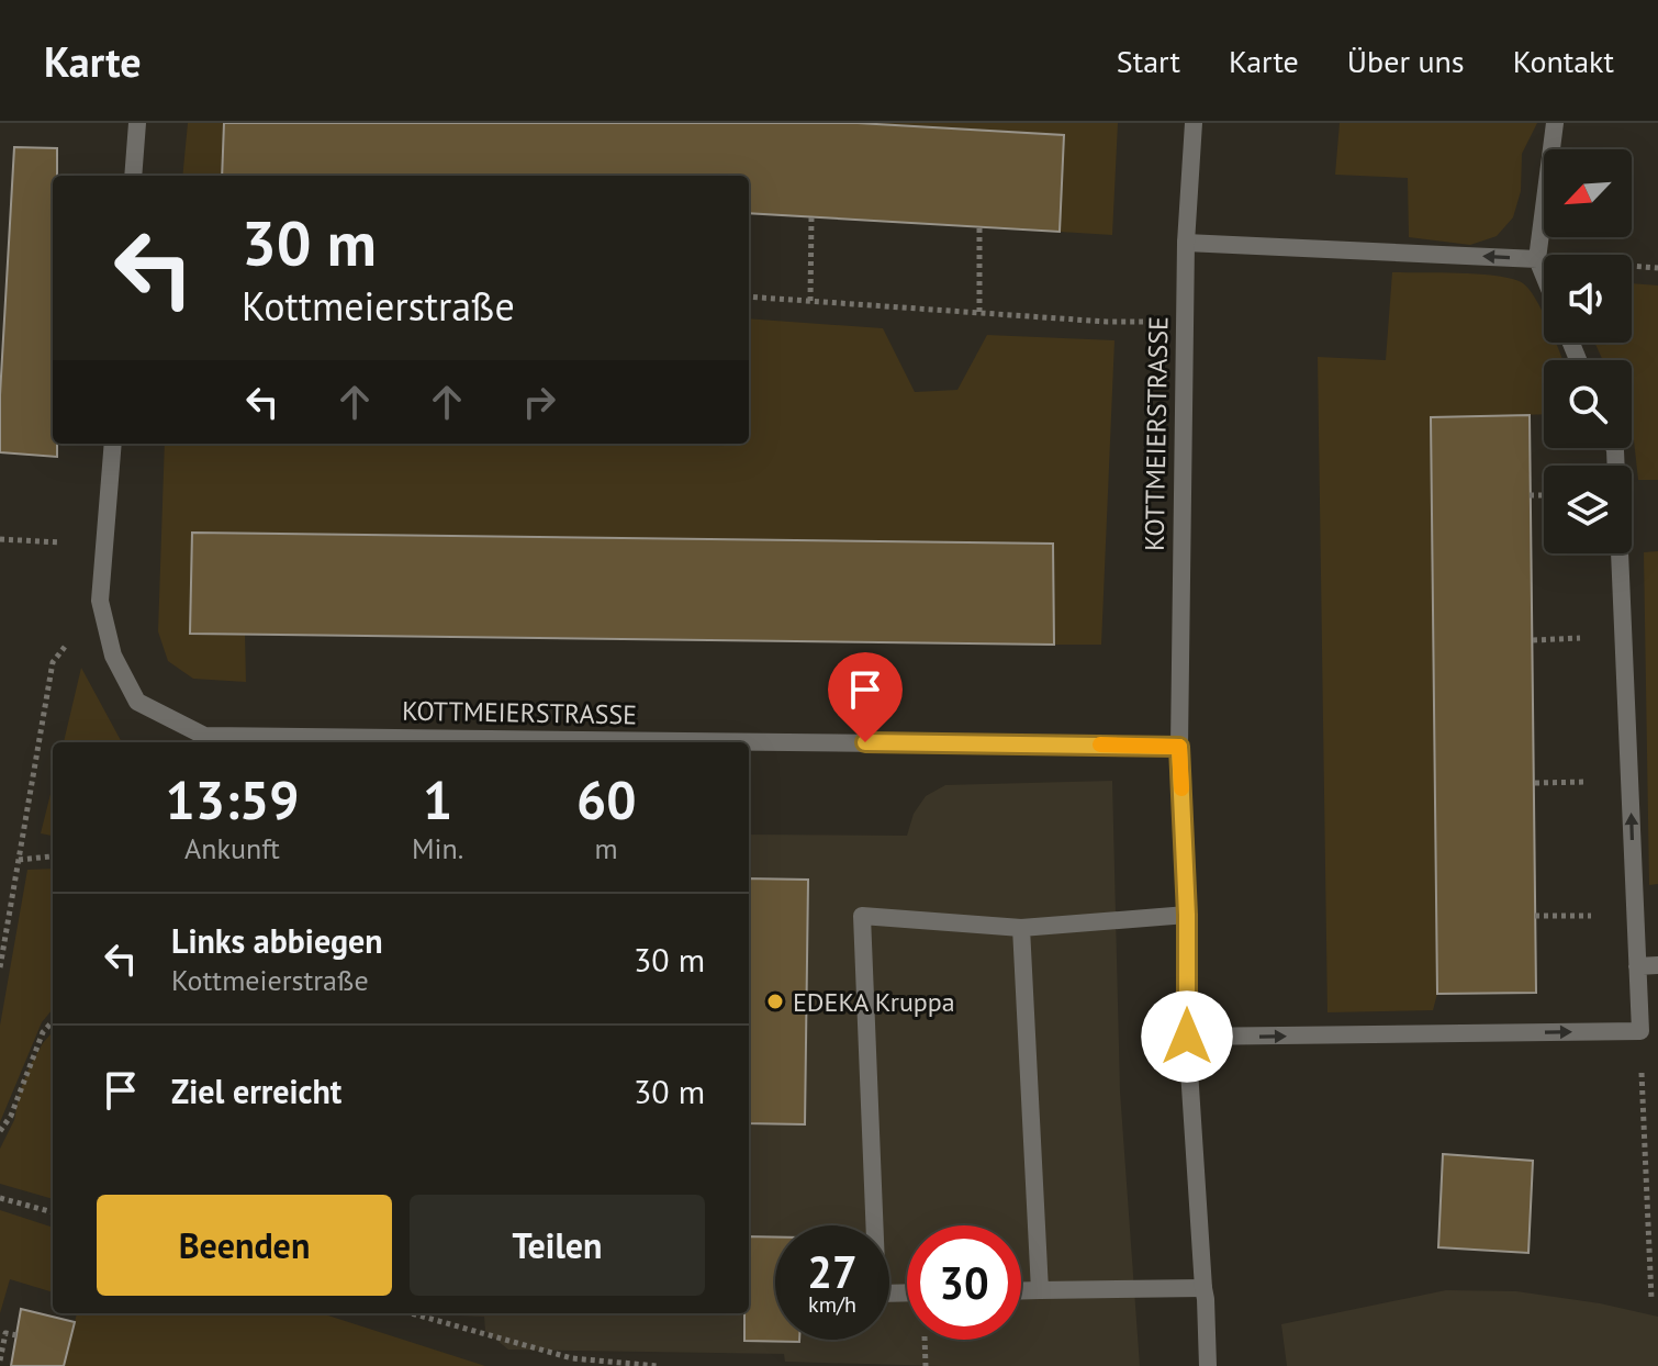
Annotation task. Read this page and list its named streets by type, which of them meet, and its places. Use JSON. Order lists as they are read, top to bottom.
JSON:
{
  "streets": {
    "street": ["KOTTMEIERSTRASSE"]
  },
  "places": ["EDEKA Kruppa"],
  "north": "bottom left",
  "page": {
    "header": "Karte",
    "nav": [
      "Start",
      "Karte",
      "Über uns",
      "Kontakt"
    ],
    "turn": ["30 m", "Kottmeierstraße"],
    "eta": [
      "13:59",
      "Ankunft",
      "1",
      "Min.",
      "60",
      "m"
    ],
    "list": [
      {
        "name": "Links abbiegen",
        "note": "Kottmeierstraße",
        "value": "30 m"
      },
      {
        "name": "Ziel erreicht",
        "value": "30 m"
      }
    ],
    "buttons": ["Beenden", "Teilen"],
    "speed": "27 km/h",
    "limit": "30"
  }
}
